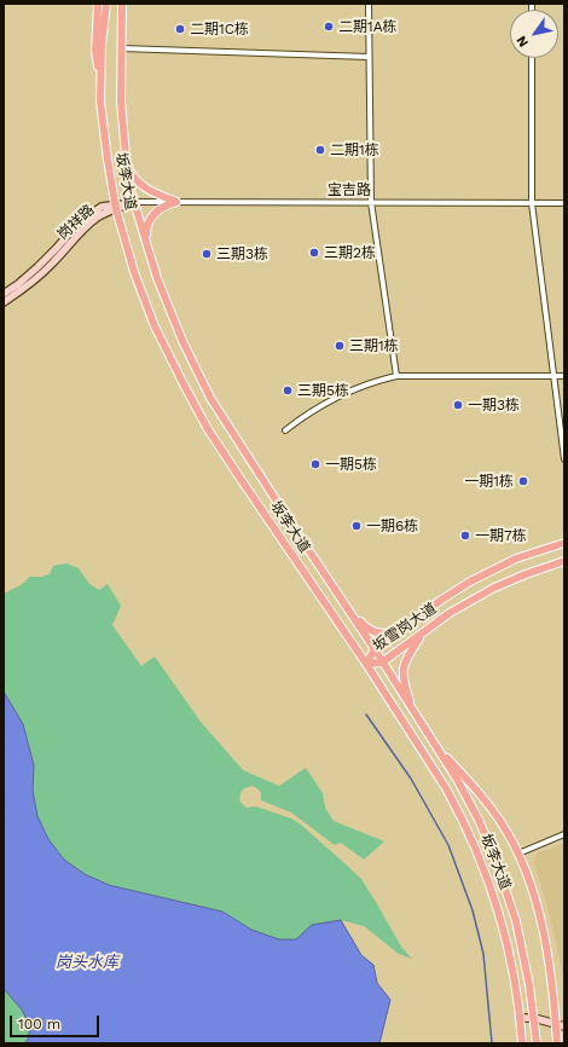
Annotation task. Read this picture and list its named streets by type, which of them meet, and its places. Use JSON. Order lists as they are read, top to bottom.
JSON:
{
  "streets": {
    "main road": ["坂李大道", "坂雪岗大道"],
    "street": ["宝吉路", "岗祥路"]
  },
  "crossings": [
    ["坂李大道", "宝吉路"],
    ["坂李大道", "岗祥路"],
    ["坂李大道", "坂雪岗大道"],
    ["宝吉路", "岗祥路"]
  ],
  "water": ["岗头水库"],
  "places": [
    "二期1A栋",
    "二期1C栋",
    "二期1栋",
    "三期2栋",
    "三期3栋",
    "三期1栋",
    "三期5栋",
    "一期3栋",
    "一期5栋",
    "一期1栋",
    "一期6栋",
    "一期7栋"
  ],
  "scale_bar": "100 m",
  "north": "bottom left"
}
